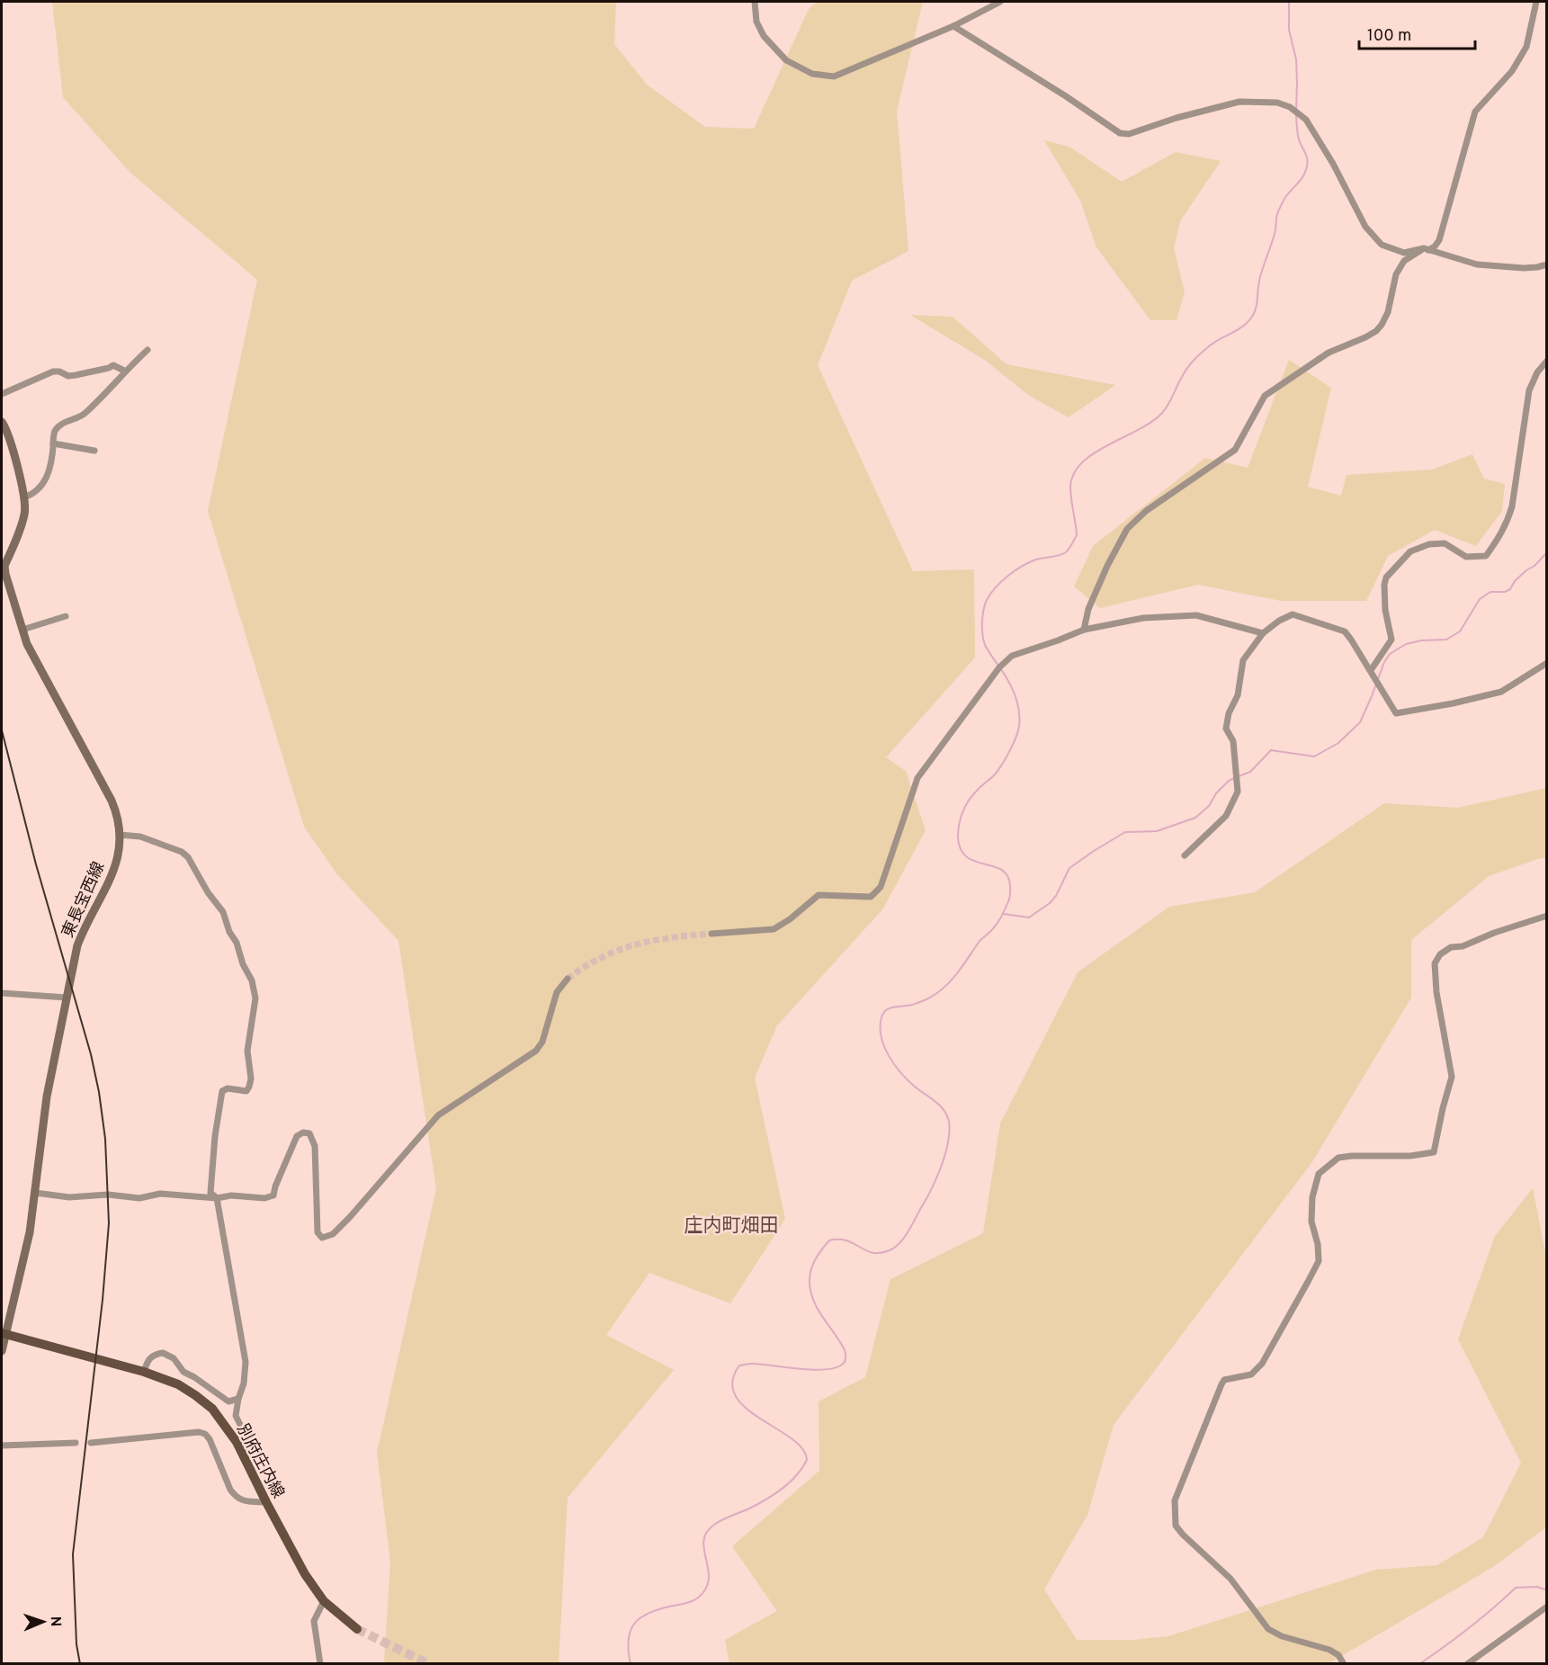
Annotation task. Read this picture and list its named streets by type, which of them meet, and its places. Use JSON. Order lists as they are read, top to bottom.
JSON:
{
  "streets": {
    "main road": ["東長宝西線", "別府庄内線"]
  },
  "crossings": [
    ["東長宝西線", "別府庄内線"]
  ],
  "districts": ["庄内町畑田"],
  "scale_bar": "100 m",
  "north": "right"
}
